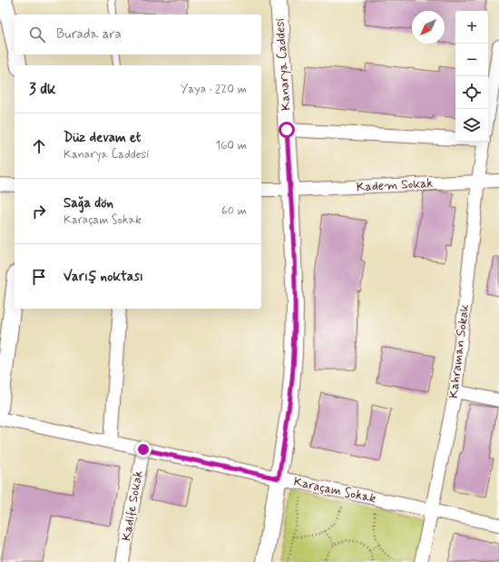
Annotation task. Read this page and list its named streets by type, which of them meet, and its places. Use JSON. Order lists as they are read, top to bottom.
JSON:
{
  "streets": {
    "street": [
      "Kanarya Caddesi",
      "Kadem Sokak",
      "Kahraman Sokak",
      "Karaçam Sokak",
      "Kadife Sokak"
    ]
  },
  "crossings": [
    ["Kanarya Caddesi", "Kadem Sokak"],
    ["Kanarya Caddesi", "Karaçam Sokak"],
    ["Kadem Sokak", "Kahraman Sokak"],
    ["Kahraman Sokak", "Karaçam Sokak"],
    ["Karaçam Sokak", "Kadife Sokak"]
  ],
  "north": "bottom left",
  "page": {
    "map_buttons": ["+", "−"],
    "search": "Burada ara",
    "heading": ["3 dk", "Yaya · 220 m"],
    "list": [
      ["Düz devam et", "Kanarya Caddesi", "160 m"],
      ["Sağa dön", "Karaçam Sokak", "60 m"],
      "Varış noktası"
    ]
  }
}
